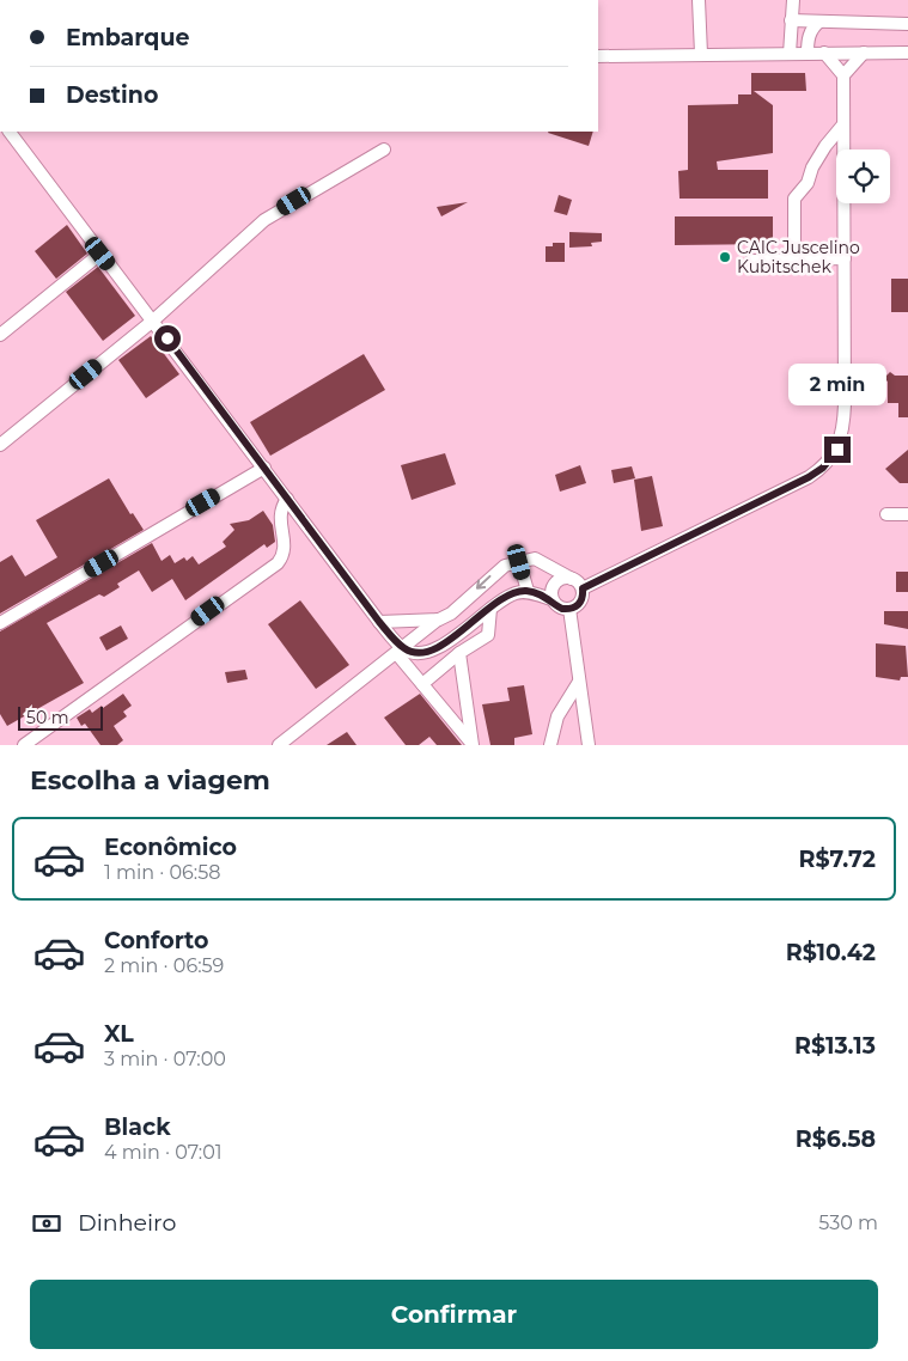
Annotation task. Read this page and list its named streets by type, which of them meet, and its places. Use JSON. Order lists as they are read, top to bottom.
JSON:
{
  "places": ["CAIC Juscelino Kubitschek"],
  "scale_bar": "50 m",
  "page": {
    "banner": ["Embarque", "Destino"],
    "bubble": "2 min",
    "scale": "50 m",
    "heading": "Escolha a viagem",
    "list": [
      {
        "name": "Econômico",
        "note": "1 min · 06:58",
        "value": "R$7.72"
      },
      {
        "name": "Conforto",
        "note": "2 min · 06:59",
        "value": "R$10.42"
      },
      {
        "name": "XL",
        "note": "3 min · 07:00",
        "value": "R$13.13"
      },
      {
        "name": "Black",
        "note": "4 min · 07:01",
        "value": "R$6.58"
      }
    ],
    "pay": ["Dinheiro", "530 m"],
    "buttons": "Confirmar"
  }
}
